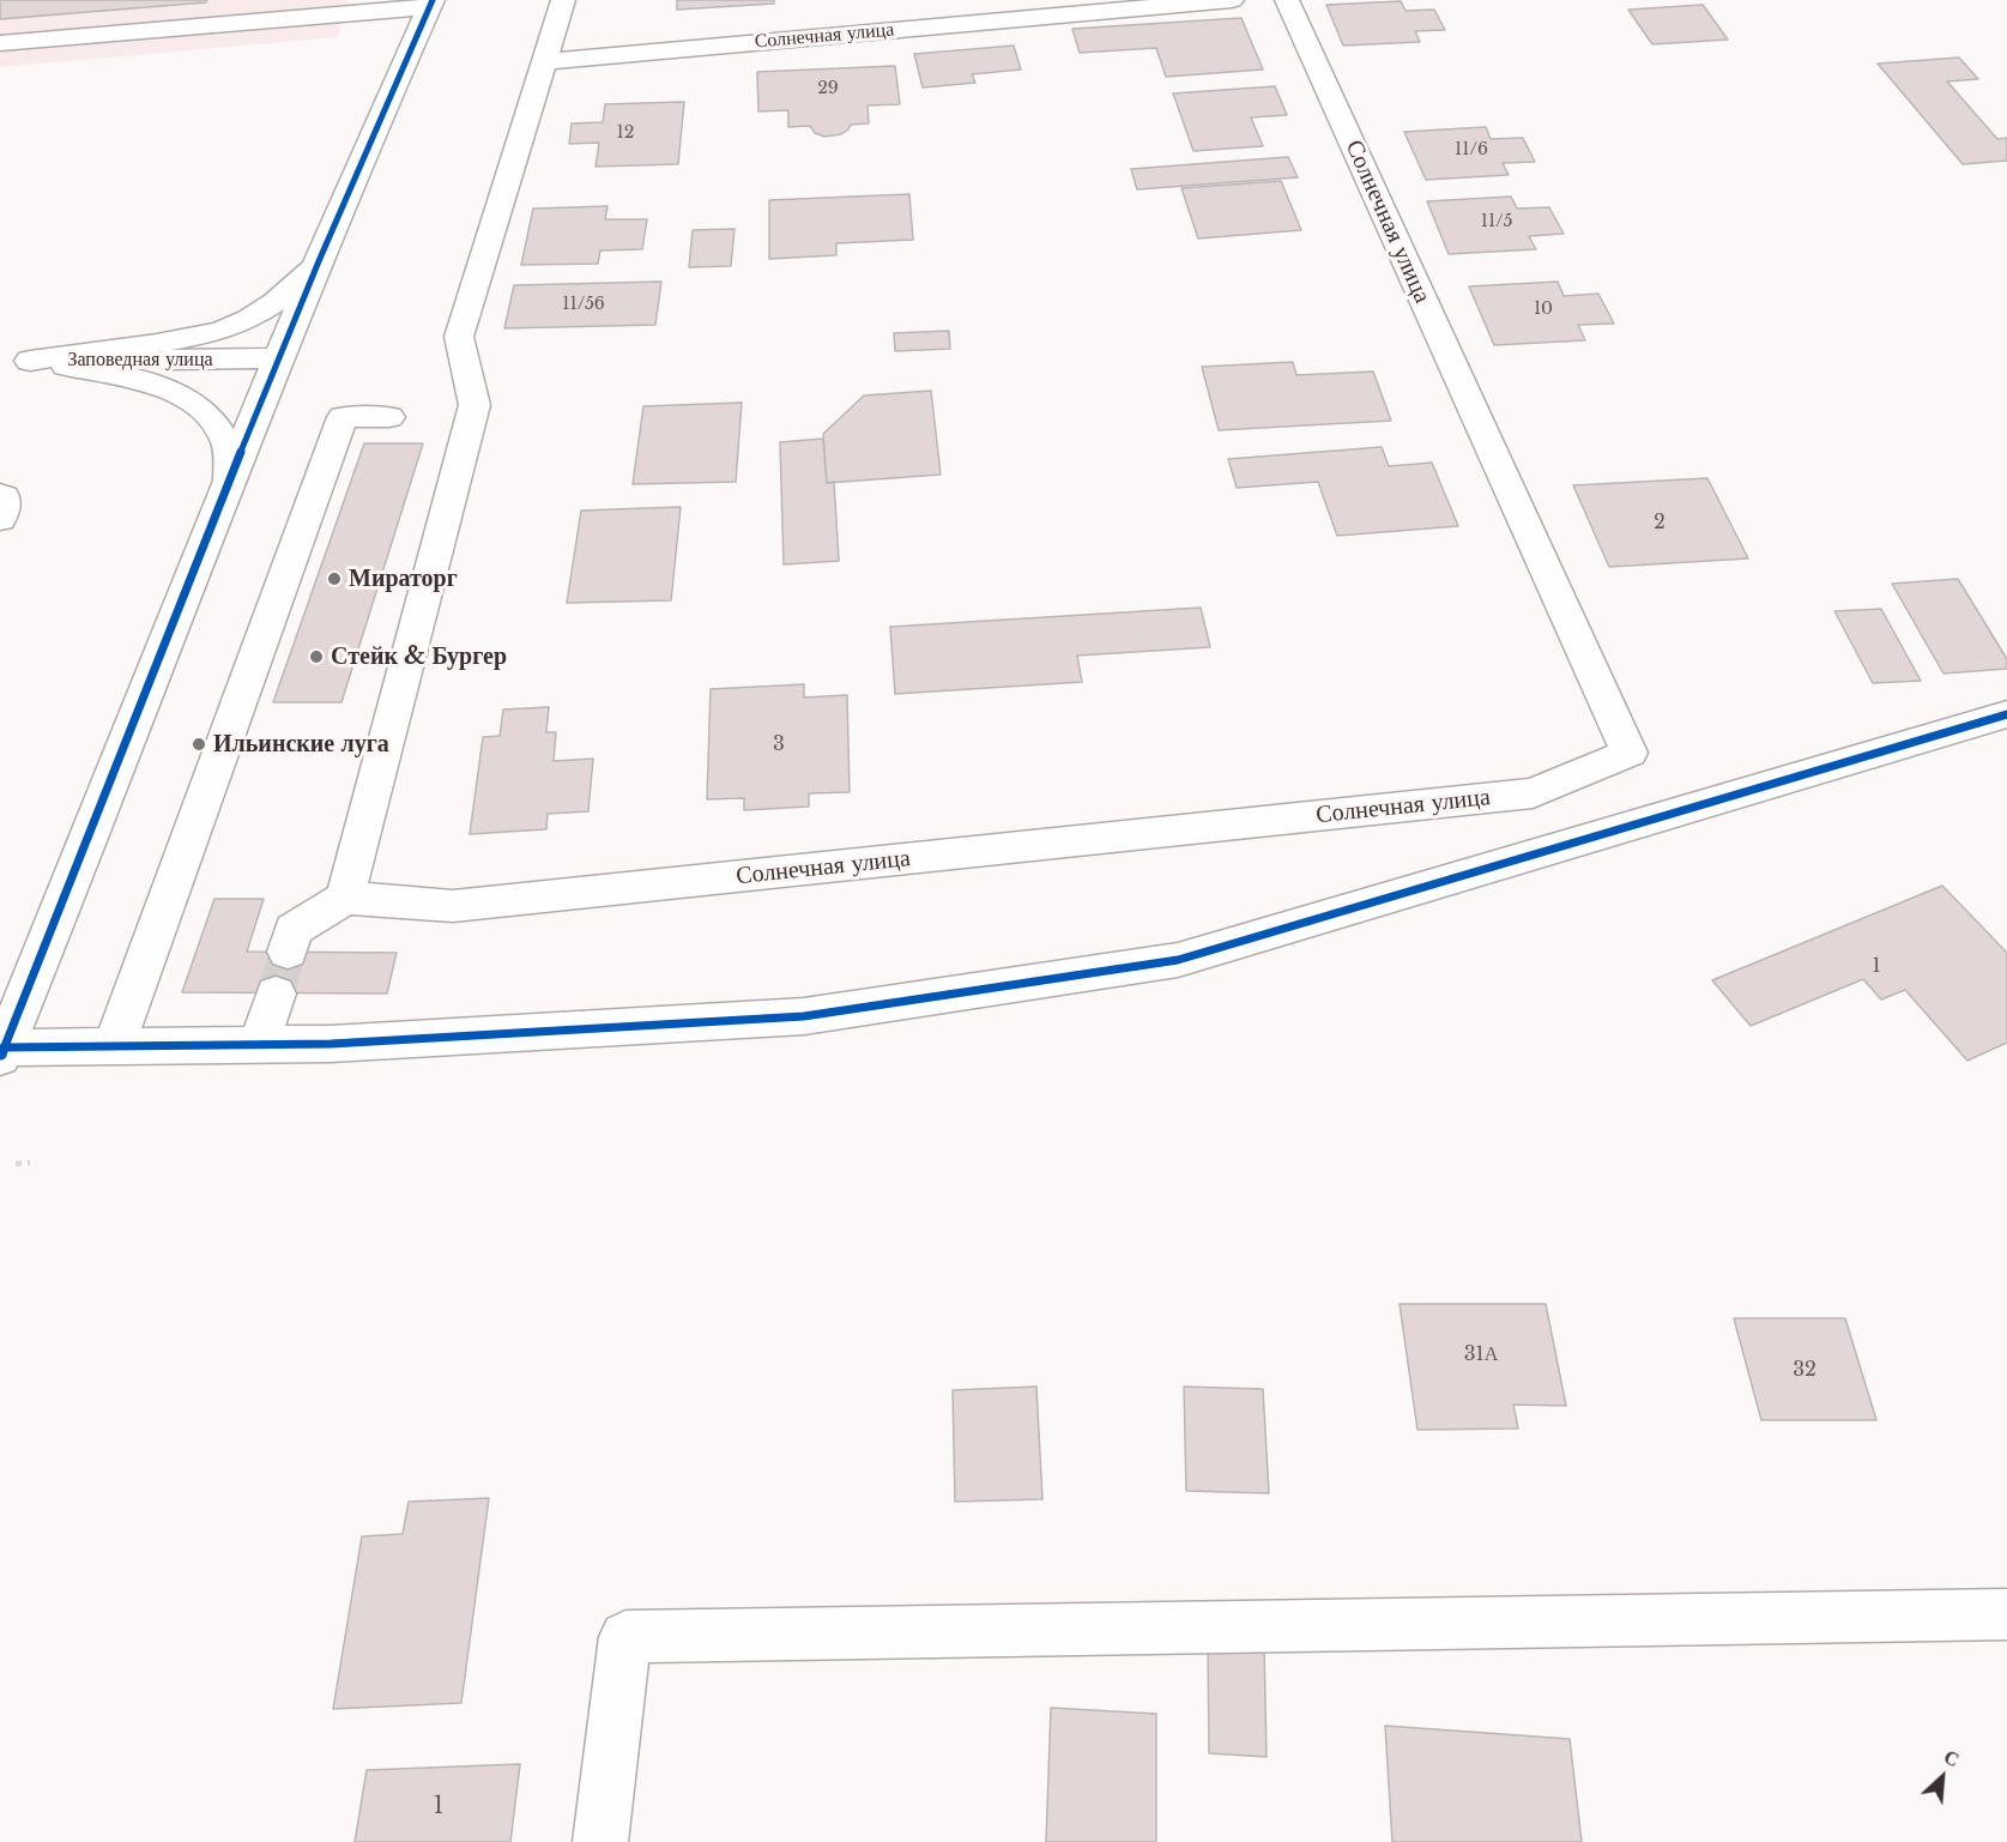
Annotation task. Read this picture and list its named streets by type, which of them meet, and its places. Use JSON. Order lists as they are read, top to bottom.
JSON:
{
  "streets": {
    "street": ["Солнечная улица", "Заповедная улица"]
  },
  "places": ["Мираторг", "Стейк & Бургер", "Ильинские луга"],
  "house_numbers": [
    "29",
    "12",
    "11/6",
    "11/5",
    "11/56",
    "10",
    "2",
    "3",
    "1",
    "31А",
    "32",
    "1"
  ],
  "north": "top right"
}
